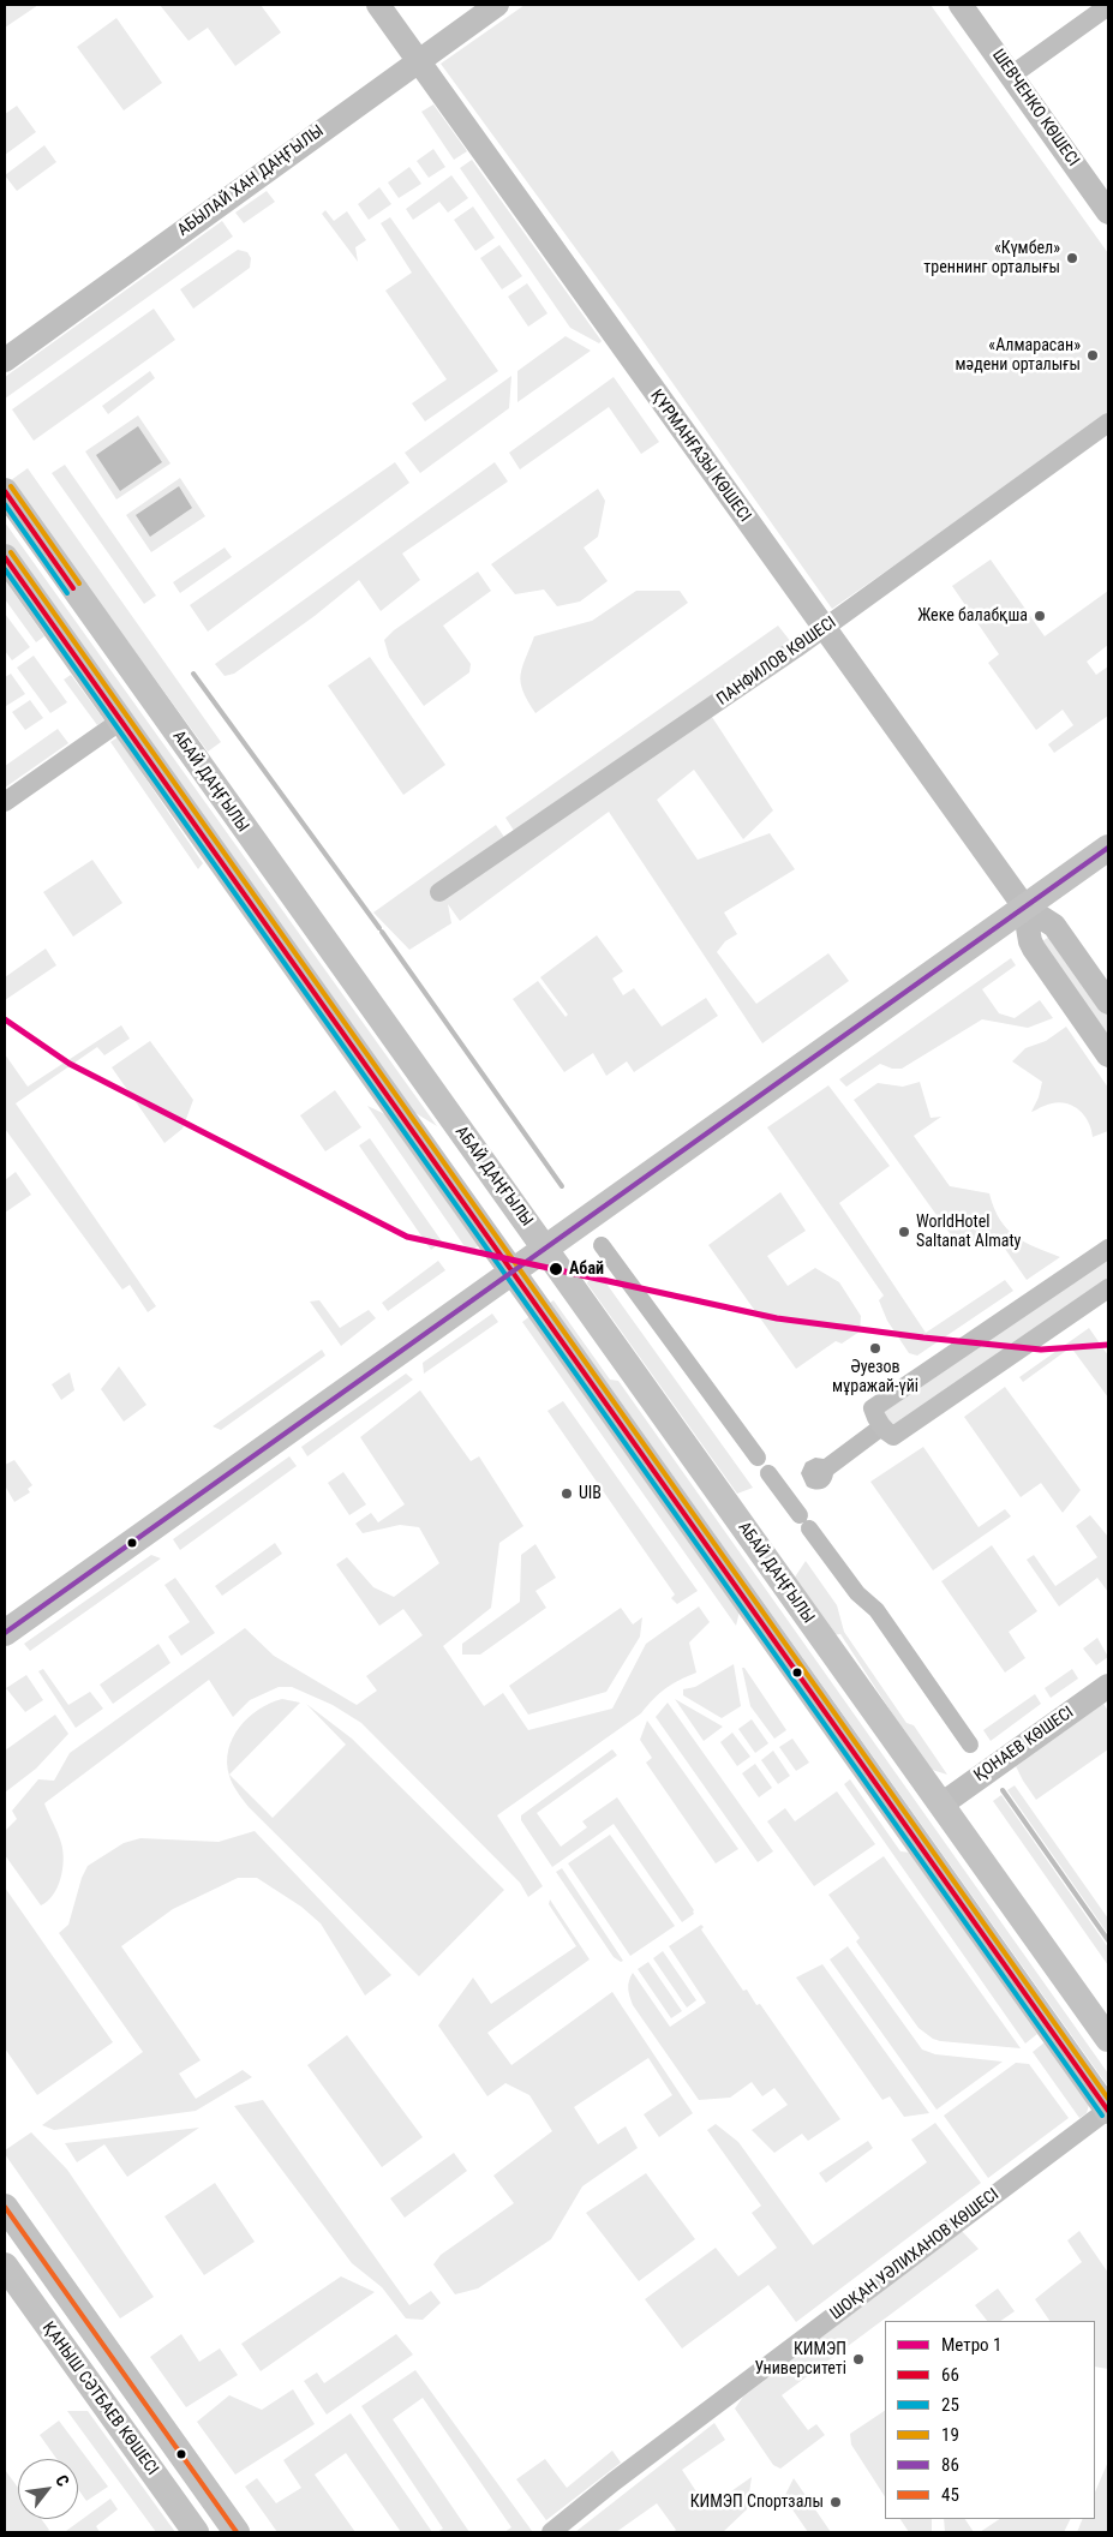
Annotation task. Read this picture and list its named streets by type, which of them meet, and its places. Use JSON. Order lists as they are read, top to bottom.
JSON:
{
  "streets": {
    "main road": ["АБАЙ ДАҢҒЫЛЫ", "ҚАНЫШ СӘТБАЕВ КӨШЕСІ"],
    "street": [
      "ШЕВЧЕНКО КӨШЕСІ",
      "АБЫЛАЙ ХАН ДАҢҒЫЛЫ",
      "ҚҰРМАНҒАЗЫ КӨШЕСІ",
      "ПАНФИЛОВ КӨШЕСІ",
      "ҚОНАЕВ КӨШЕСІ",
      "ШОҚАН УӘЛИХАНОВ КӨШЕСІ"
    ]
  },
  "crossings": [
    ["АБЫЛАЙ ХАН ДАҢҒЫЛЫ", "ҚҰРМАНҒАЗЫ КӨШЕСІ"],
    ["ҚҰРМАНҒАЗЫ КӨШЕСІ", "ПАНФИЛОВ КӨШЕСІ"],
    ["АБАЙ ДАҢҒЫЛЫ", "ҚОНАЕВ КӨШЕСІ"]
  ],
  "places": [
    "«Күмбел» треннинг орталығы",
    "«Алмарасан» мәдени орталығы",
    "Жеке балабқша",
    "WorldHotel Saltanat Almaty",
    "Абай",
    "Әуезов мұражай-үйі",
    "UIB",
    "КИМЭП Университеті",
    "КИМЭП Спортзалы"
  ],
  "lines": [
    "transit line 19",
    "transit line 66",
    "transit line 25",
    "transit line 86",
    "metro line 1",
    "transit line 45"
  ],
  "legend": [
    "Метро 1",
    "66",
    "25",
    "19",
    "86",
    "45"
  ],
  "north": "top right"
}
